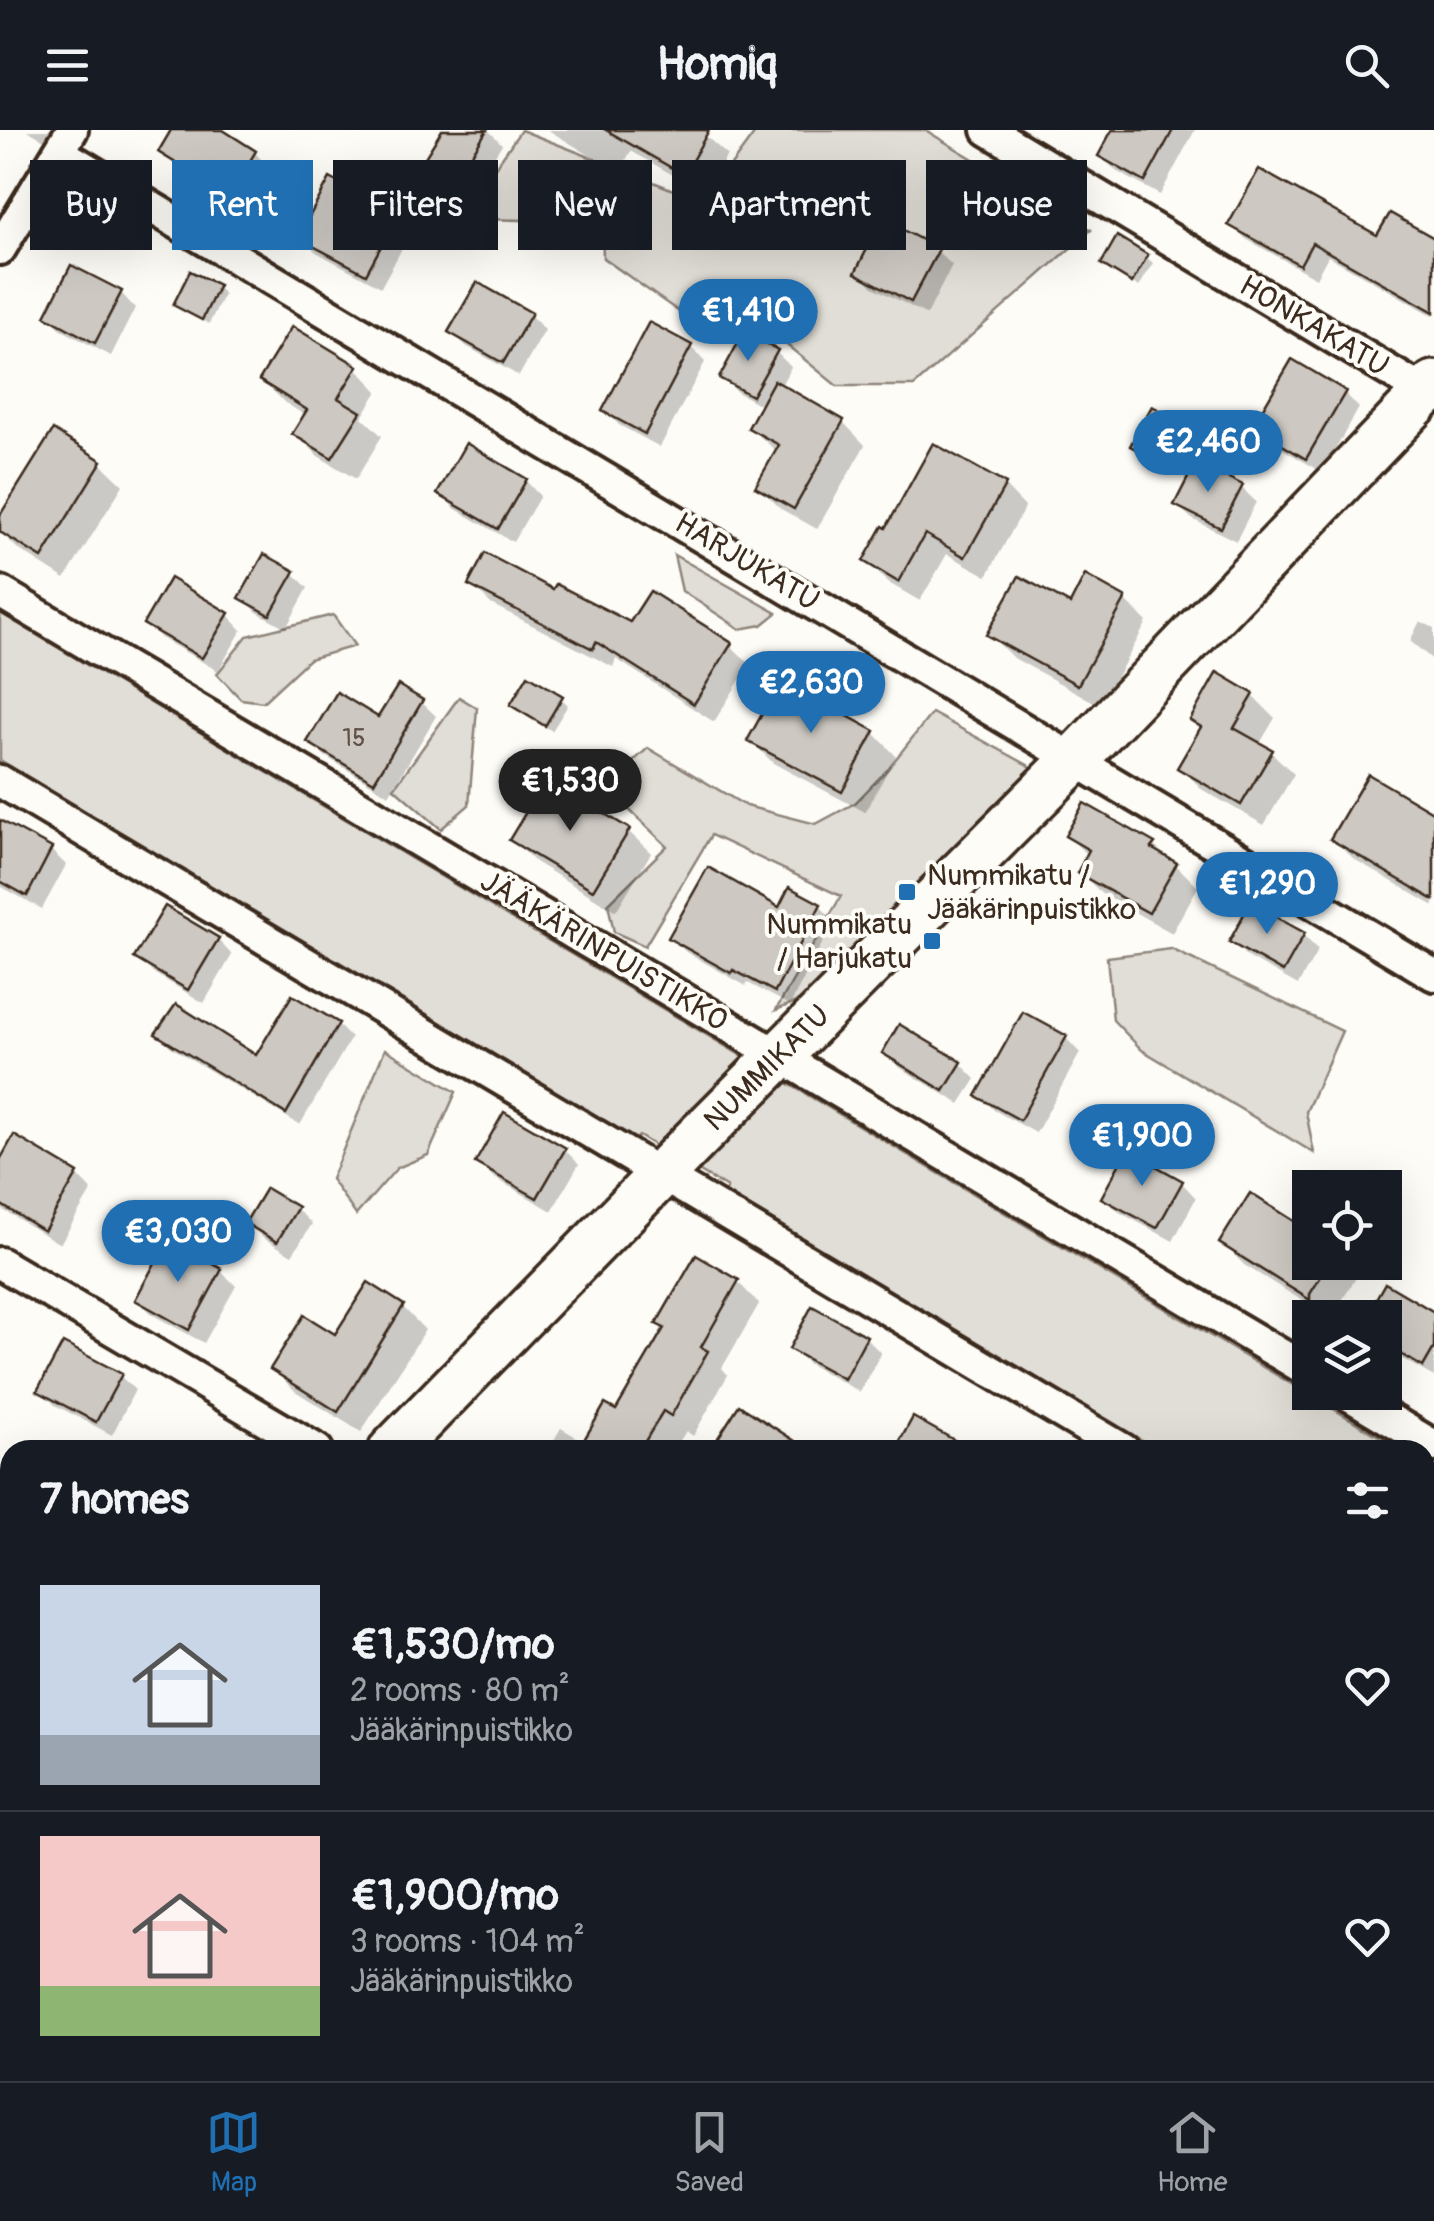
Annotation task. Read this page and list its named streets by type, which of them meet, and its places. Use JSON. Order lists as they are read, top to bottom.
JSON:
{
  "streets": {
    "street": [
      "HONKAKATU",
      "HARJUKATU",
      "JÄÄKÄRINPUISTIKKO",
      "NUMMIKATU"
    ]
  },
  "crossings": [
    ["HONKAKATU", "NUMMIKATU"],
    ["HARJUKATU", "NUMMIKATU"],
    ["JÄÄKÄRINPUISTIKKO", "NUMMIKATU"]
  ],
  "places": {
    "transit": ["Nummikatu / Jääkärinpuistikko", "Nummikatu / Harjukatu"]
  },
  "house_numbers": ["15"],
  "page": {
    "header": "Homiq",
    "chip": [
      "Buy",
      "Rent",
      "Filters",
      "New",
      "Apartment",
      "House"
    ],
    "price": [
      "€1,410",
      "€2,460",
      "€2,630",
      "€1,530",
      "€1,290",
      "€1,900",
      "€3,030"
    ],
    "heading": "7 homes",
    "list": [
      {
        "name": "€1,530/mo",
        "note": "2 rooms · 80 m² · Jääkärinpuistikko"
      },
      {
        "name": "€1,900/mo",
        "note": "3 rooms · 104 m² · Jääkärinpuistikko"
      }
    ],
    "tabs": ["Map", "Saved", "Home"]
  }
}
